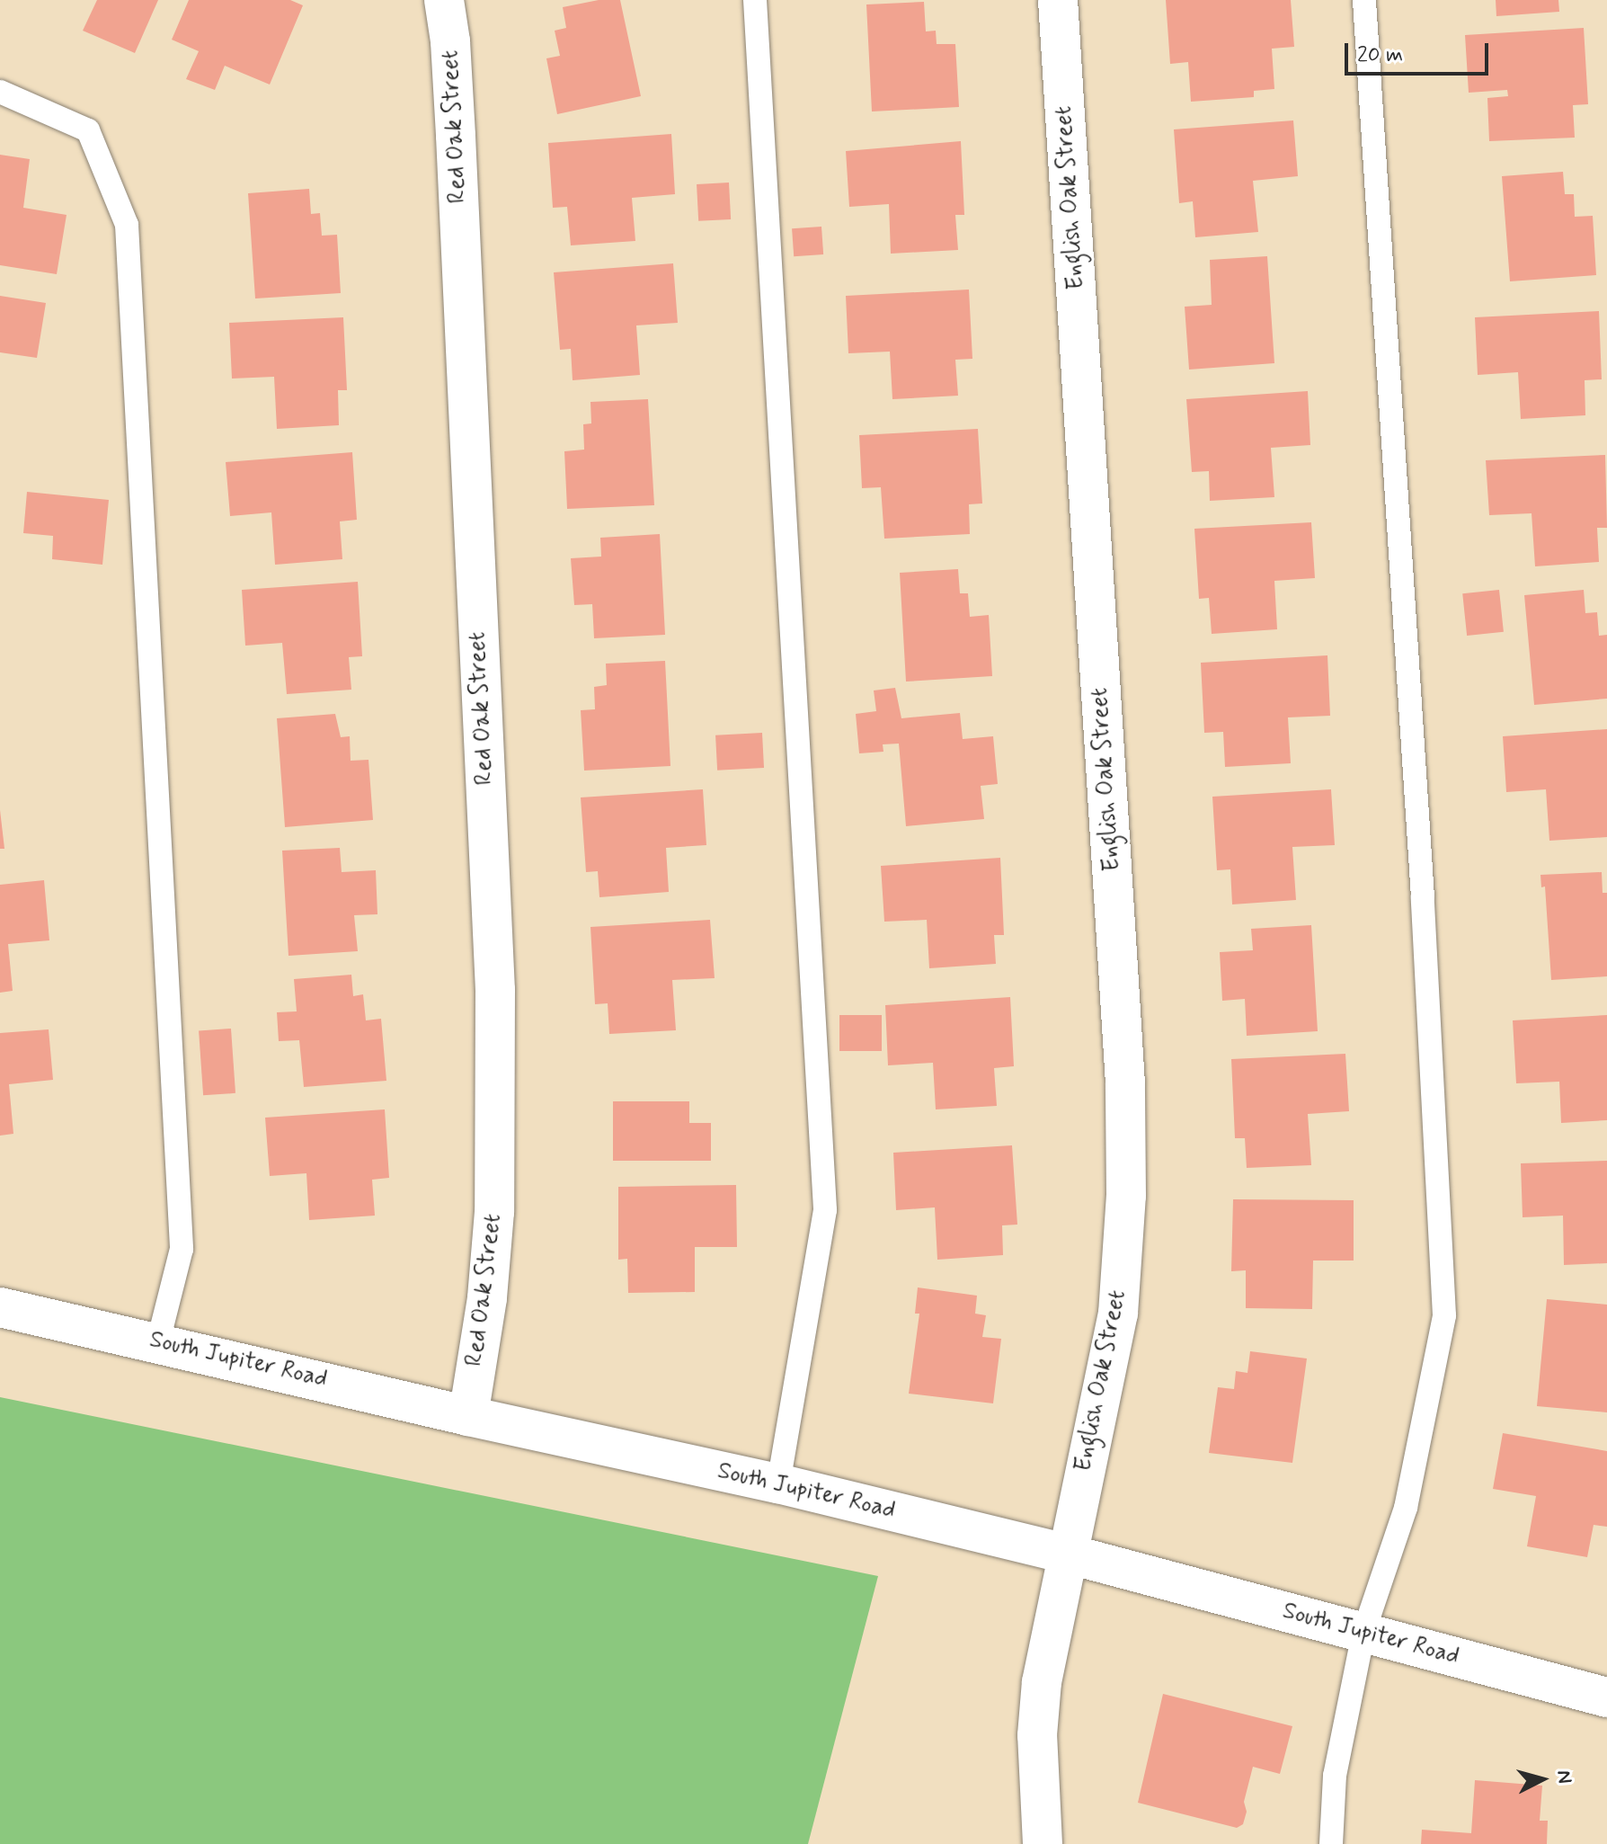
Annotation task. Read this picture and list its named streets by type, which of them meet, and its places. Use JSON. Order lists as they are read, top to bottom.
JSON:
{
  "streets": {
    "street": ["Red Oak Street", "English Oak Street", "South Jupiter Road"]
  },
  "crossings": [
    ["Red Oak Street", "South Jupiter Road"],
    ["English Oak Street", "South Jupiter Road"]
  ],
  "scale_bar": "20 m",
  "north": "right"
}
